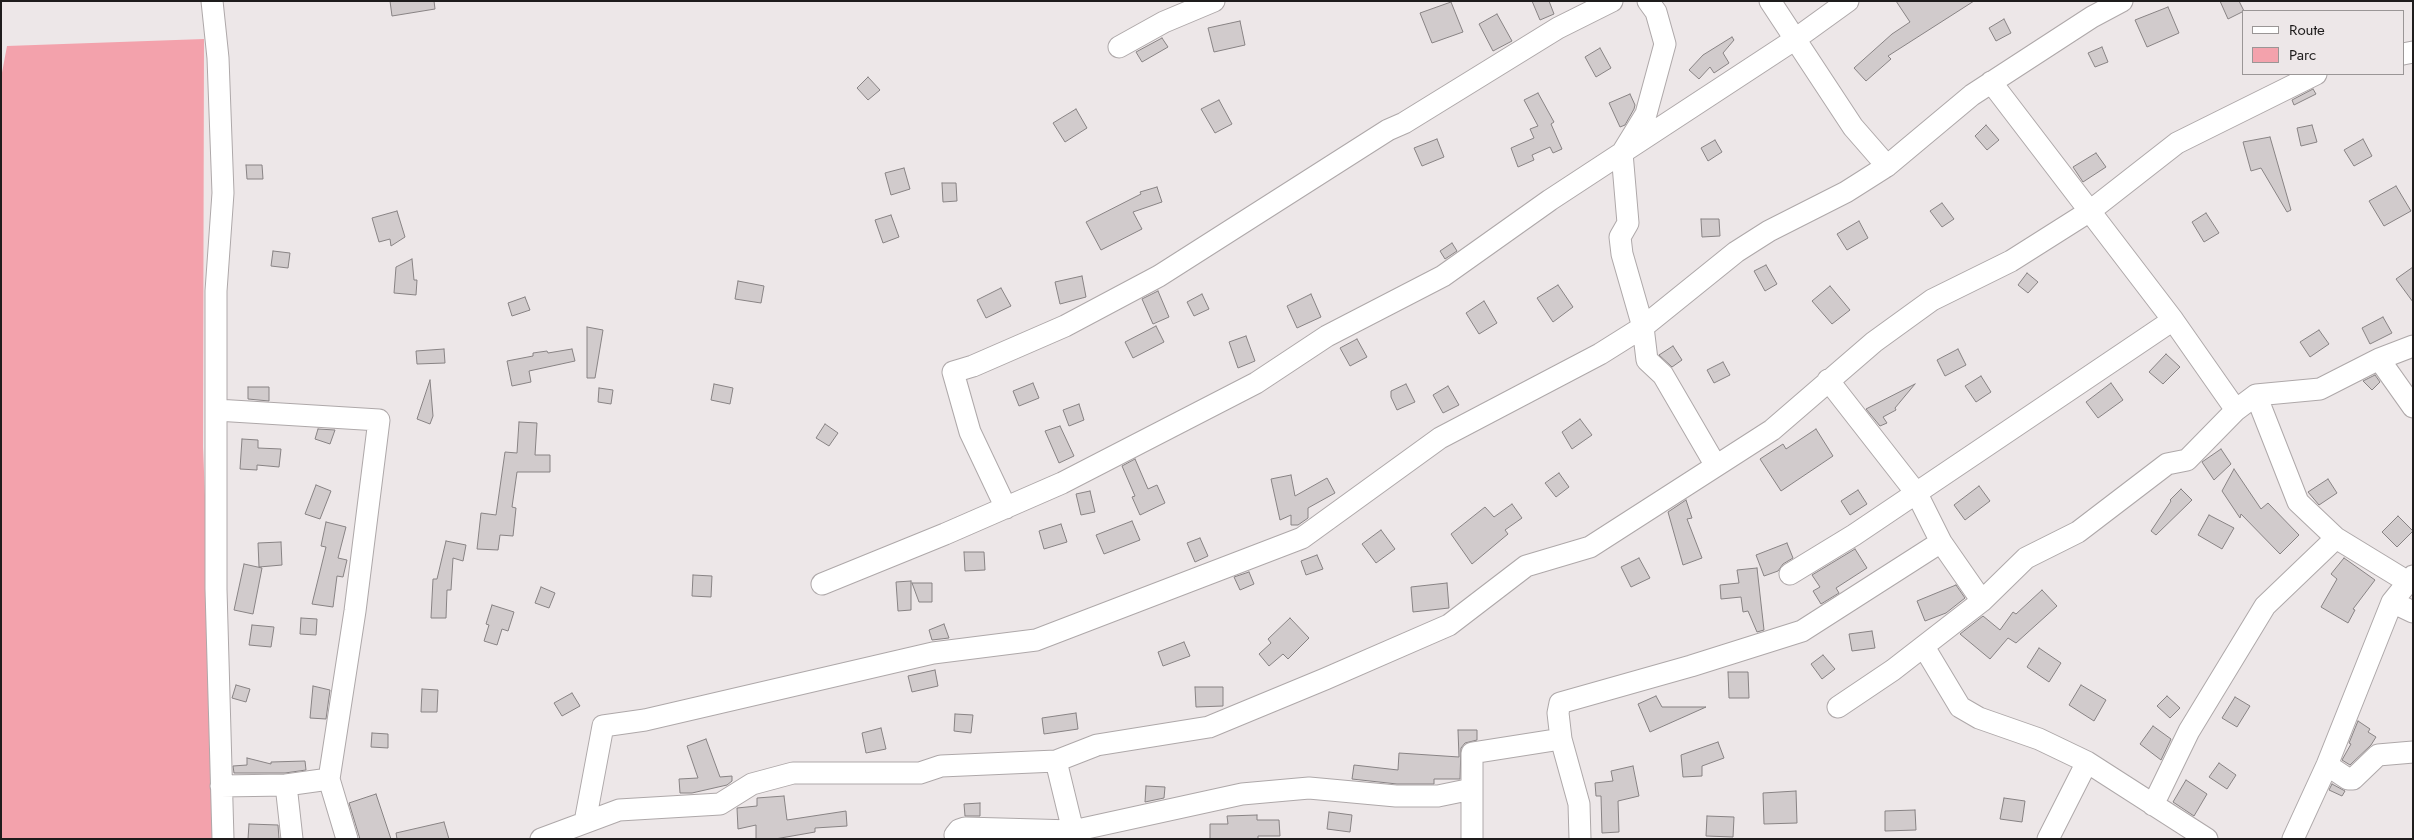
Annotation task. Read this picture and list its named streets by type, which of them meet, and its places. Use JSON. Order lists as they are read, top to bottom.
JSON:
{
  "legend": ["Route", "Parc"]
}
